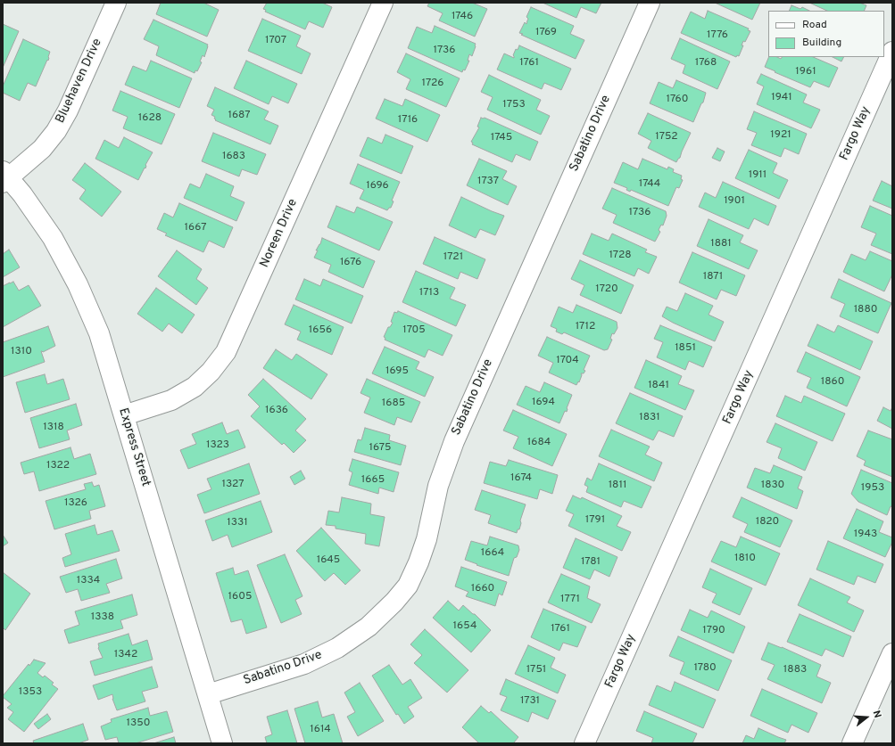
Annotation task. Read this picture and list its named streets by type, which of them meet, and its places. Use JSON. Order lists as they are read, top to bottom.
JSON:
{
  "streets": {
    "street": [
      "Bluehaven Drive",
      "Sabatino Drive",
      "Fargo Way",
      "Noreen Drive",
      "Express Street"
    ]
  },
  "crossings": [
    ["Bluehaven Drive", "Express Street"],
    ["Sabatino Drive", "Express Street"],
    ["Noreen Drive", "Express Street"]
  ],
  "house_numbers": [
    "1746",
    "1769",
    "1776",
    "1707",
    "1736",
    "1761",
    "1768",
    "1961",
    "1726",
    "1941",
    "1760",
    "1753",
    "1687",
    "1628",
    "1716",
    "1921",
    "1752",
    "1745",
    "1683",
    "1911",
    "1737",
    "1744",
    "1696",
    "1901",
    "1736",
    "1667",
    "1881",
    "1728",
    "1721",
    "1676",
    "1871",
    "1720",
    "1713",
    "1880",
    "1712",
    "1656",
    "1705",
    "1851",
    "1310",
    "1704",
    "1695",
    "1860",
    "1841",
    "1694",
    "1685",
    "1636",
    "1831",
    "1318",
    "1684",
    "1323",
    "1675",
    "1322",
    "1674",
    "1665",
    "1327",
    "1811",
    "1830",
    "1953",
    "1326",
    "1791",
    "1820",
    "1331",
    "1943",
    "1664",
    "1810",
    "1645",
    "1781",
    "1334",
    "1660",
    "1605",
    "1771",
    "1338",
    "1654",
    "1761",
    "1790",
    "1342",
    "1780",
    "1751",
    "1883",
    "1353",
    "1731",
    "1350",
    "1614"
  ],
  "legend": ["Road", "Building"],
  "north": "right"
}
